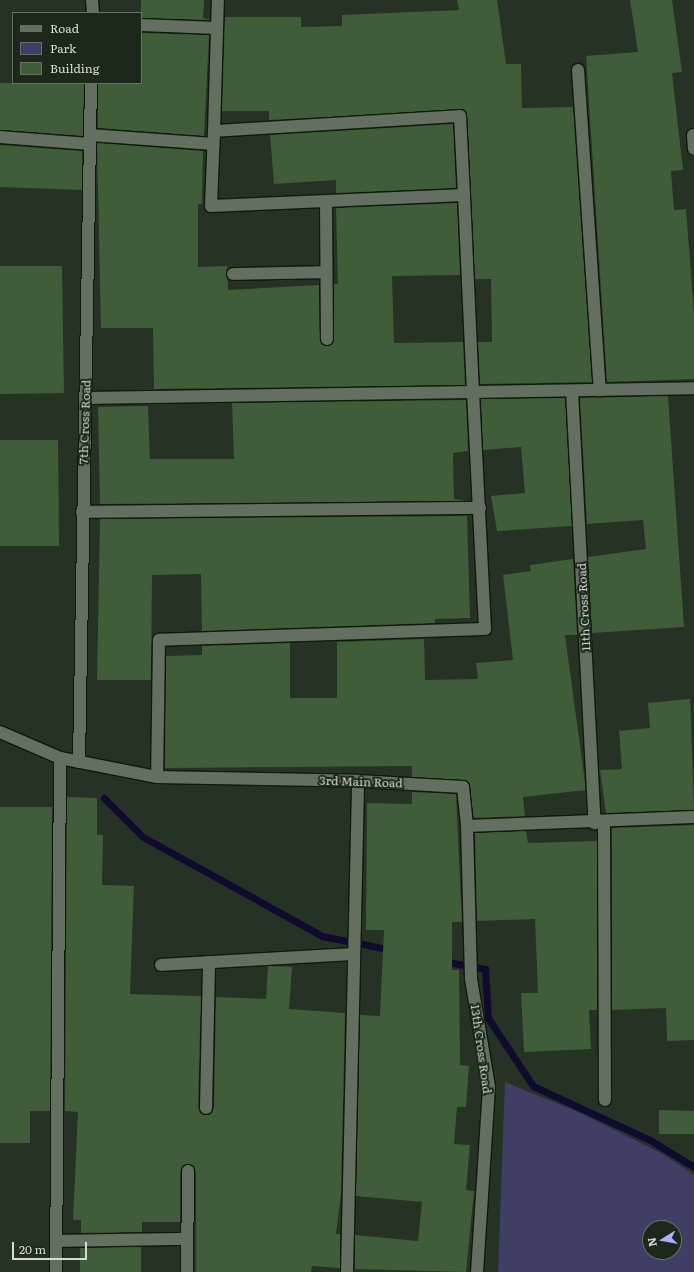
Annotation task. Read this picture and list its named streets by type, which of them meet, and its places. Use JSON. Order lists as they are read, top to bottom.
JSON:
{
  "streets": {
    "street": [
      "7th Cross Road",
      "11th Cross Road",
      "3rd Main Road",
      "13th Cross Road"
    ]
  },
  "crossings": [
    ["7th Cross Road", "3rd Main Road"],
    ["3rd Main Road", "13th Cross Road"]
  ],
  "legend": ["Road", "Park", "Building"],
  "scale_bar": "20 m",
  "north": "left"
}
